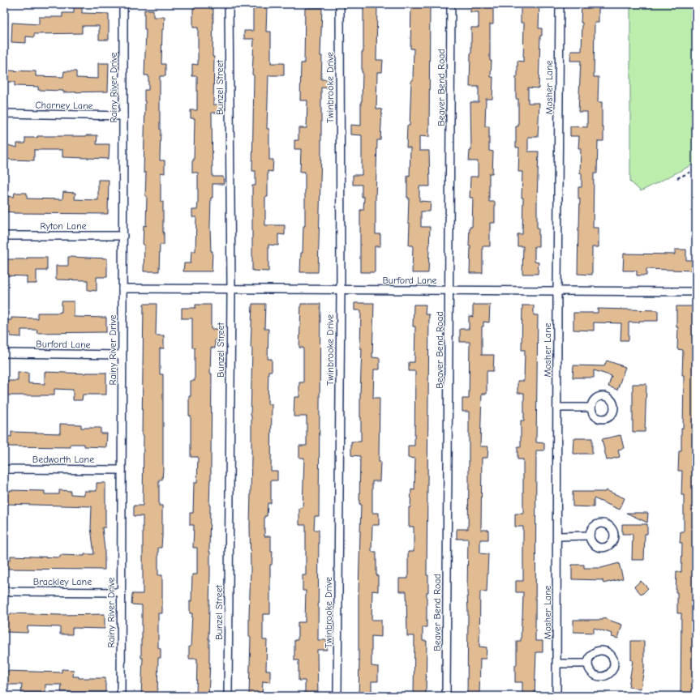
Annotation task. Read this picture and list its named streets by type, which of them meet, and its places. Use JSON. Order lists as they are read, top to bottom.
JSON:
{
  "streets": {
    "street": [
      "Rainy River Drive",
      "Bunzel Street",
      "Twinbrooke Drive",
      "Beaver Bend Road",
      "Mosher Lane",
      "Charney Lane",
      "Ryton Lane",
      "Burford Lane",
      "Bedworth Lane",
      "Brackley Lane"
    ]
  },
  "crossings": [
    ["Rainy River Drive", "Charney Lane"],
    ["Rainy River Drive", "Ryton Lane"],
    ["Rainy River Drive", "Burford Lane"],
    ["Rainy River Drive", "Bedworth Lane"],
    ["Rainy River Drive", "Brackley Lane"],
    ["Bunzel Street", "Burford Lane"],
    ["Twinbrooke Drive", "Burford Lane"],
    ["Beaver Bend Road", "Burford Lane"],
    ["Mosher Lane", "Burford Lane"]
  ]
}
